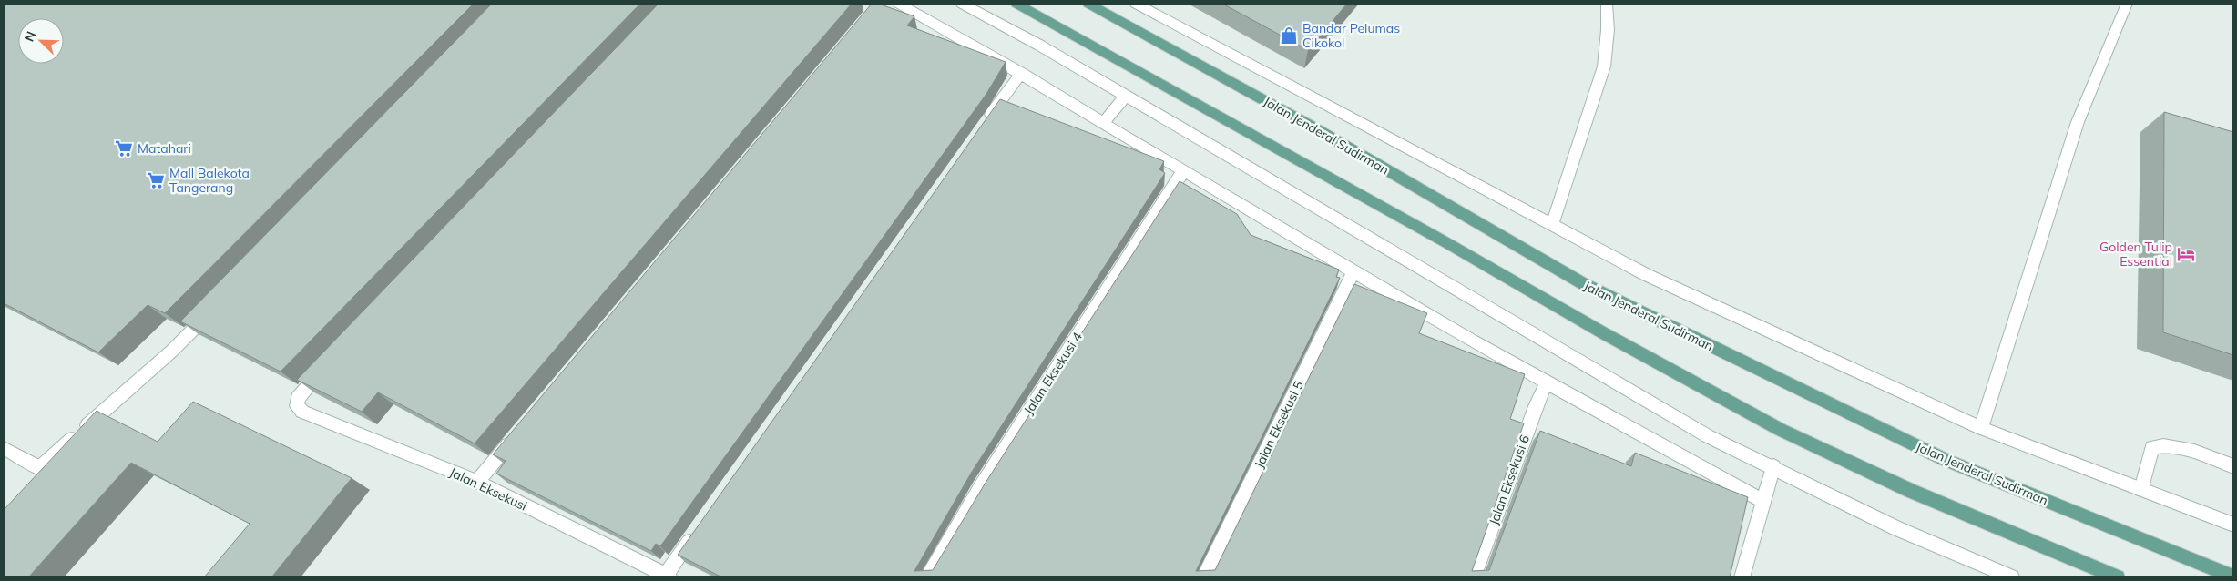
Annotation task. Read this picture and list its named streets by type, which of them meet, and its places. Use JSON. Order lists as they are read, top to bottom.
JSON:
{
  "streets": {
    "main road": ["Jalan Jenderal Sudirman"],
    "street": [
      "Jalan Eksekusi 4",
      "Jalan Eksekusi 5",
      "Jalan Eksekusi 6",
      "Jalan Eksekusi"
    ]
  },
  "places": {
    "shop": ["Bandar Pelumas Cikokol"],
    "supermarket": ["Matahari", "Mall Balekota Tangerang"],
    "hotel": ["Golden Tulip Essential"]
  },
  "north": "top left"
}
